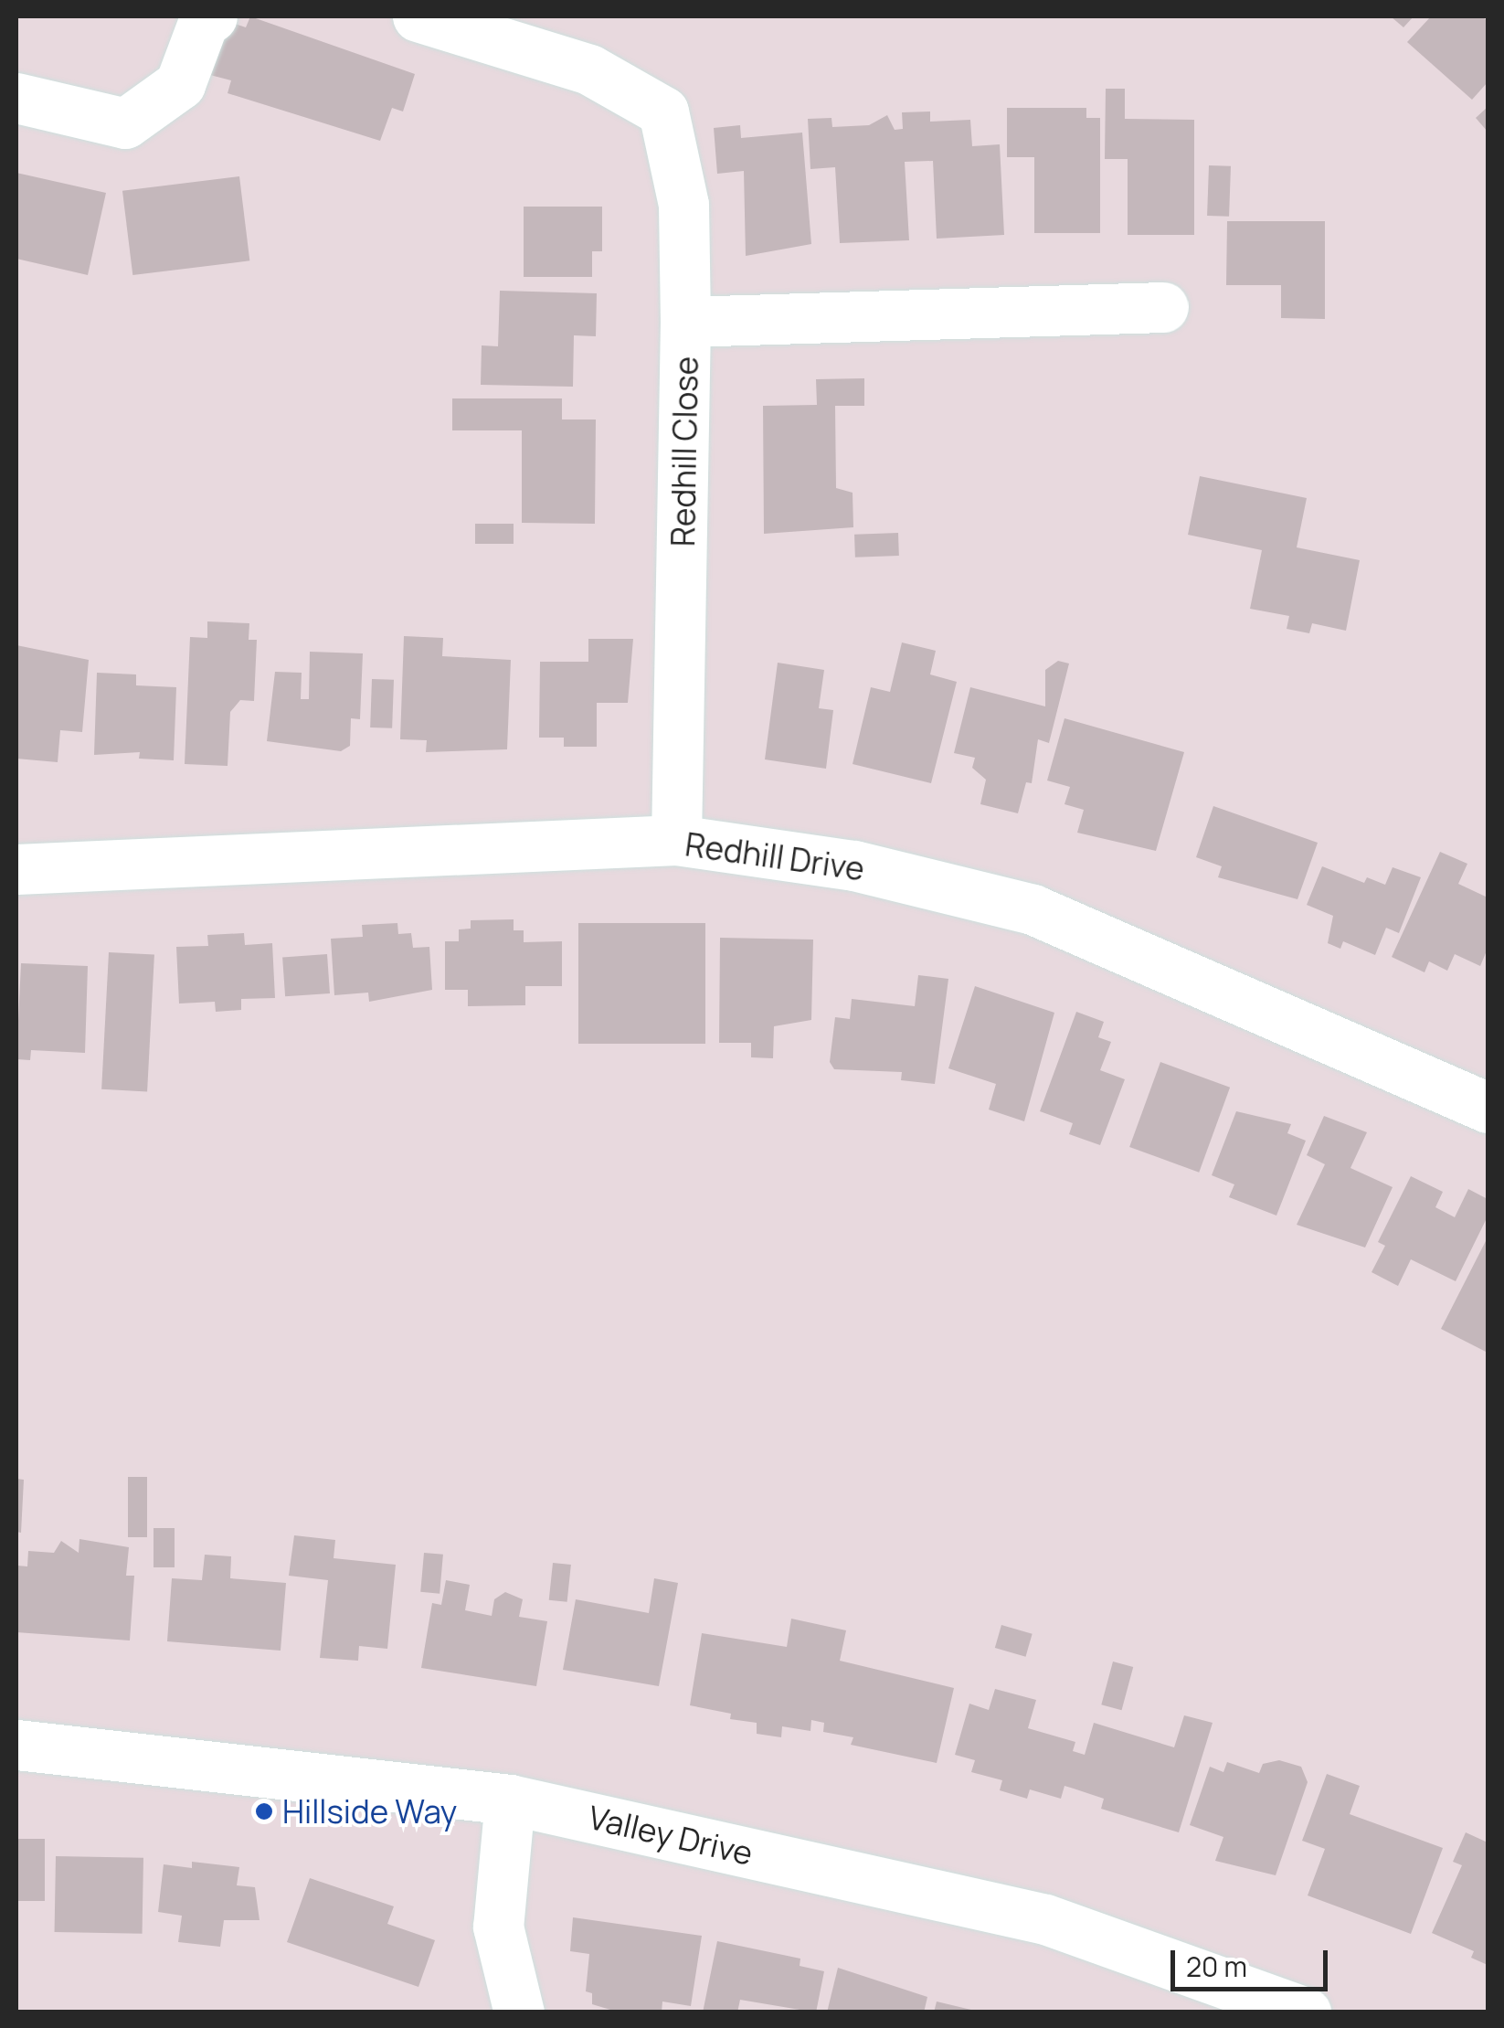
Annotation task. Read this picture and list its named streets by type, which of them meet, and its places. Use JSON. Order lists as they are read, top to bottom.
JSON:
{
  "streets": {
    "street": ["Redhill Close", "Redhill Drive", "Valley Drive"]
  },
  "crossings": [
    ["Redhill Close", "Redhill Drive"]
  ],
  "places": ["Hillside Way"],
  "scale_bar": "20 m"
}
